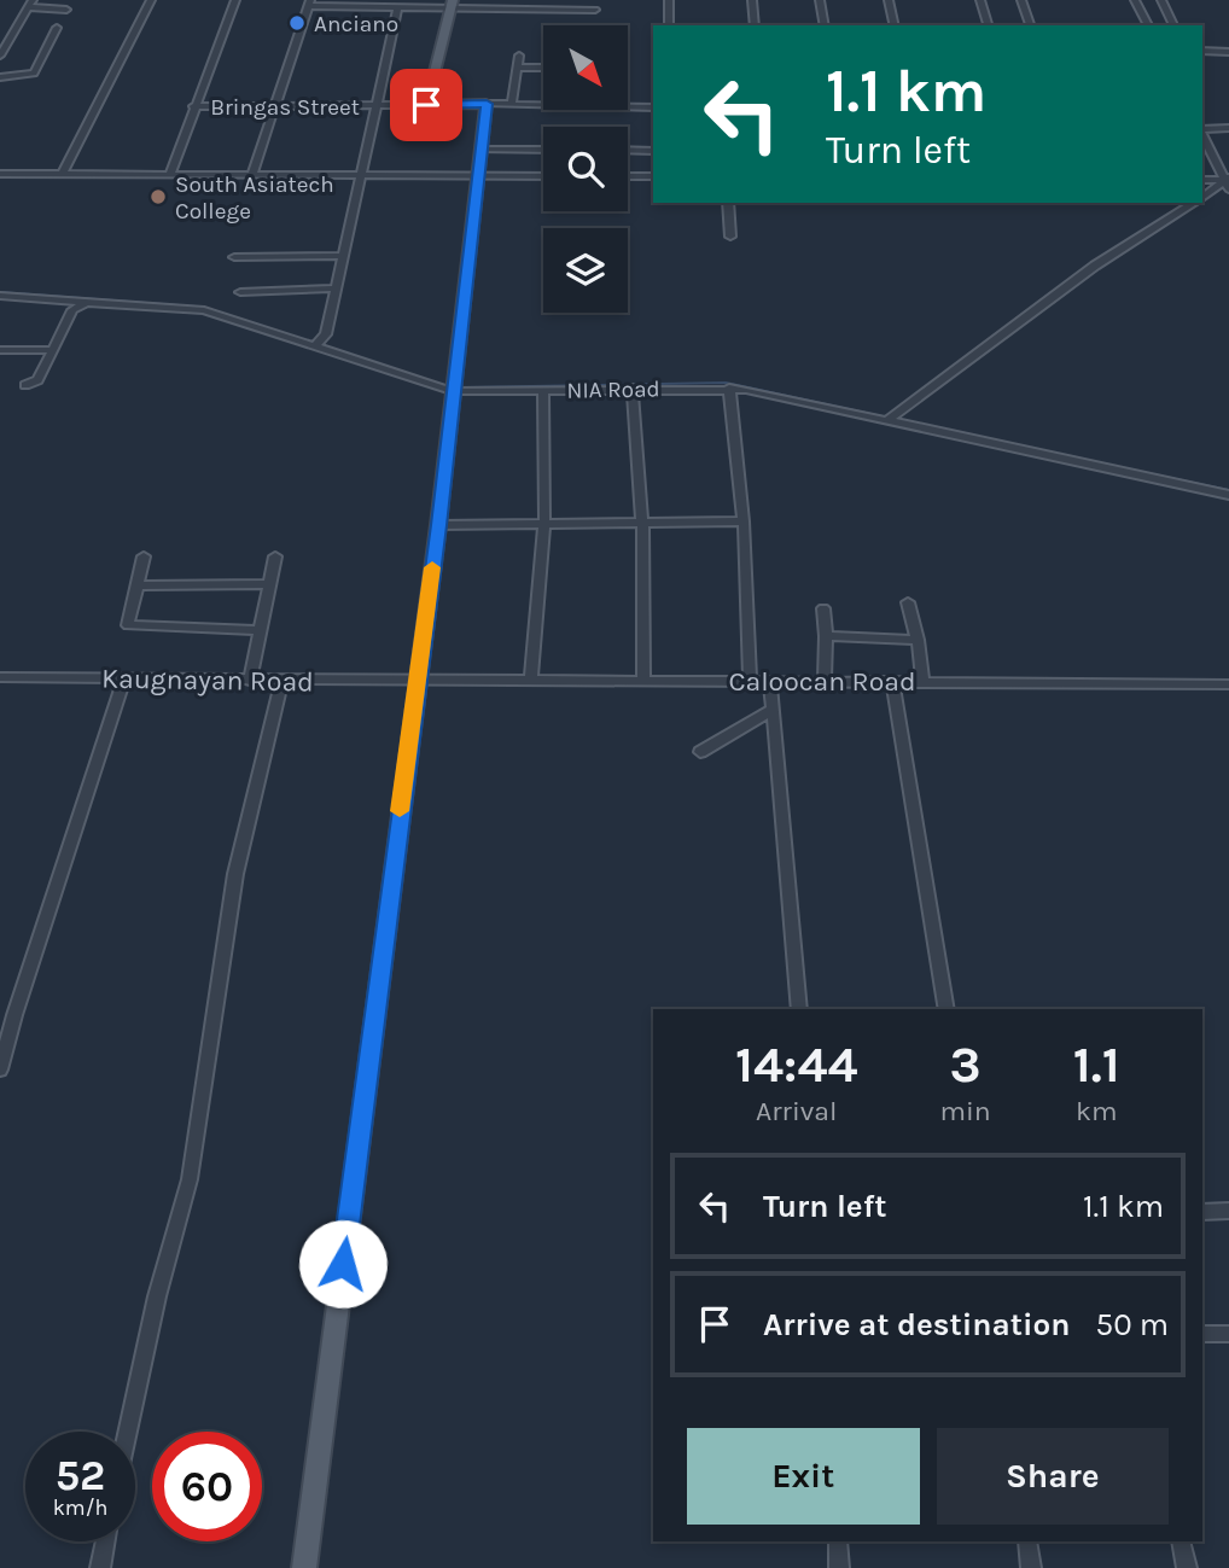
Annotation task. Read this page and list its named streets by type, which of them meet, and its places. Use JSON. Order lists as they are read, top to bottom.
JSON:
{
  "streets": {
    "street": [
      "Bringas Street",
      "NIA Road",
      "Kaugnayan Road",
      "Caloocan Road"
    ]
  },
  "crossings": [
    ["Kaugnayan Road", "Caloocan Road"]
  ],
  "places": ["Anciano", "South Asiatech College"],
  "north": "bottom right",
  "page": {
    "turn": ["1.1 km", "Turn left"],
    "eta": [
      "14:44",
      "Arrival",
      "3",
      "min",
      "1.1",
      "km"
    ],
    "list": [
      {
        "name": "Turn left",
        "value": "1.1 km"
      },
      {
        "name": "Arrive at destination",
        "value": "50 m"
      }
    ],
    "buttons": ["Exit", "Share"],
    "speed": "52 km/h",
    "limit": "60"
  }
}
